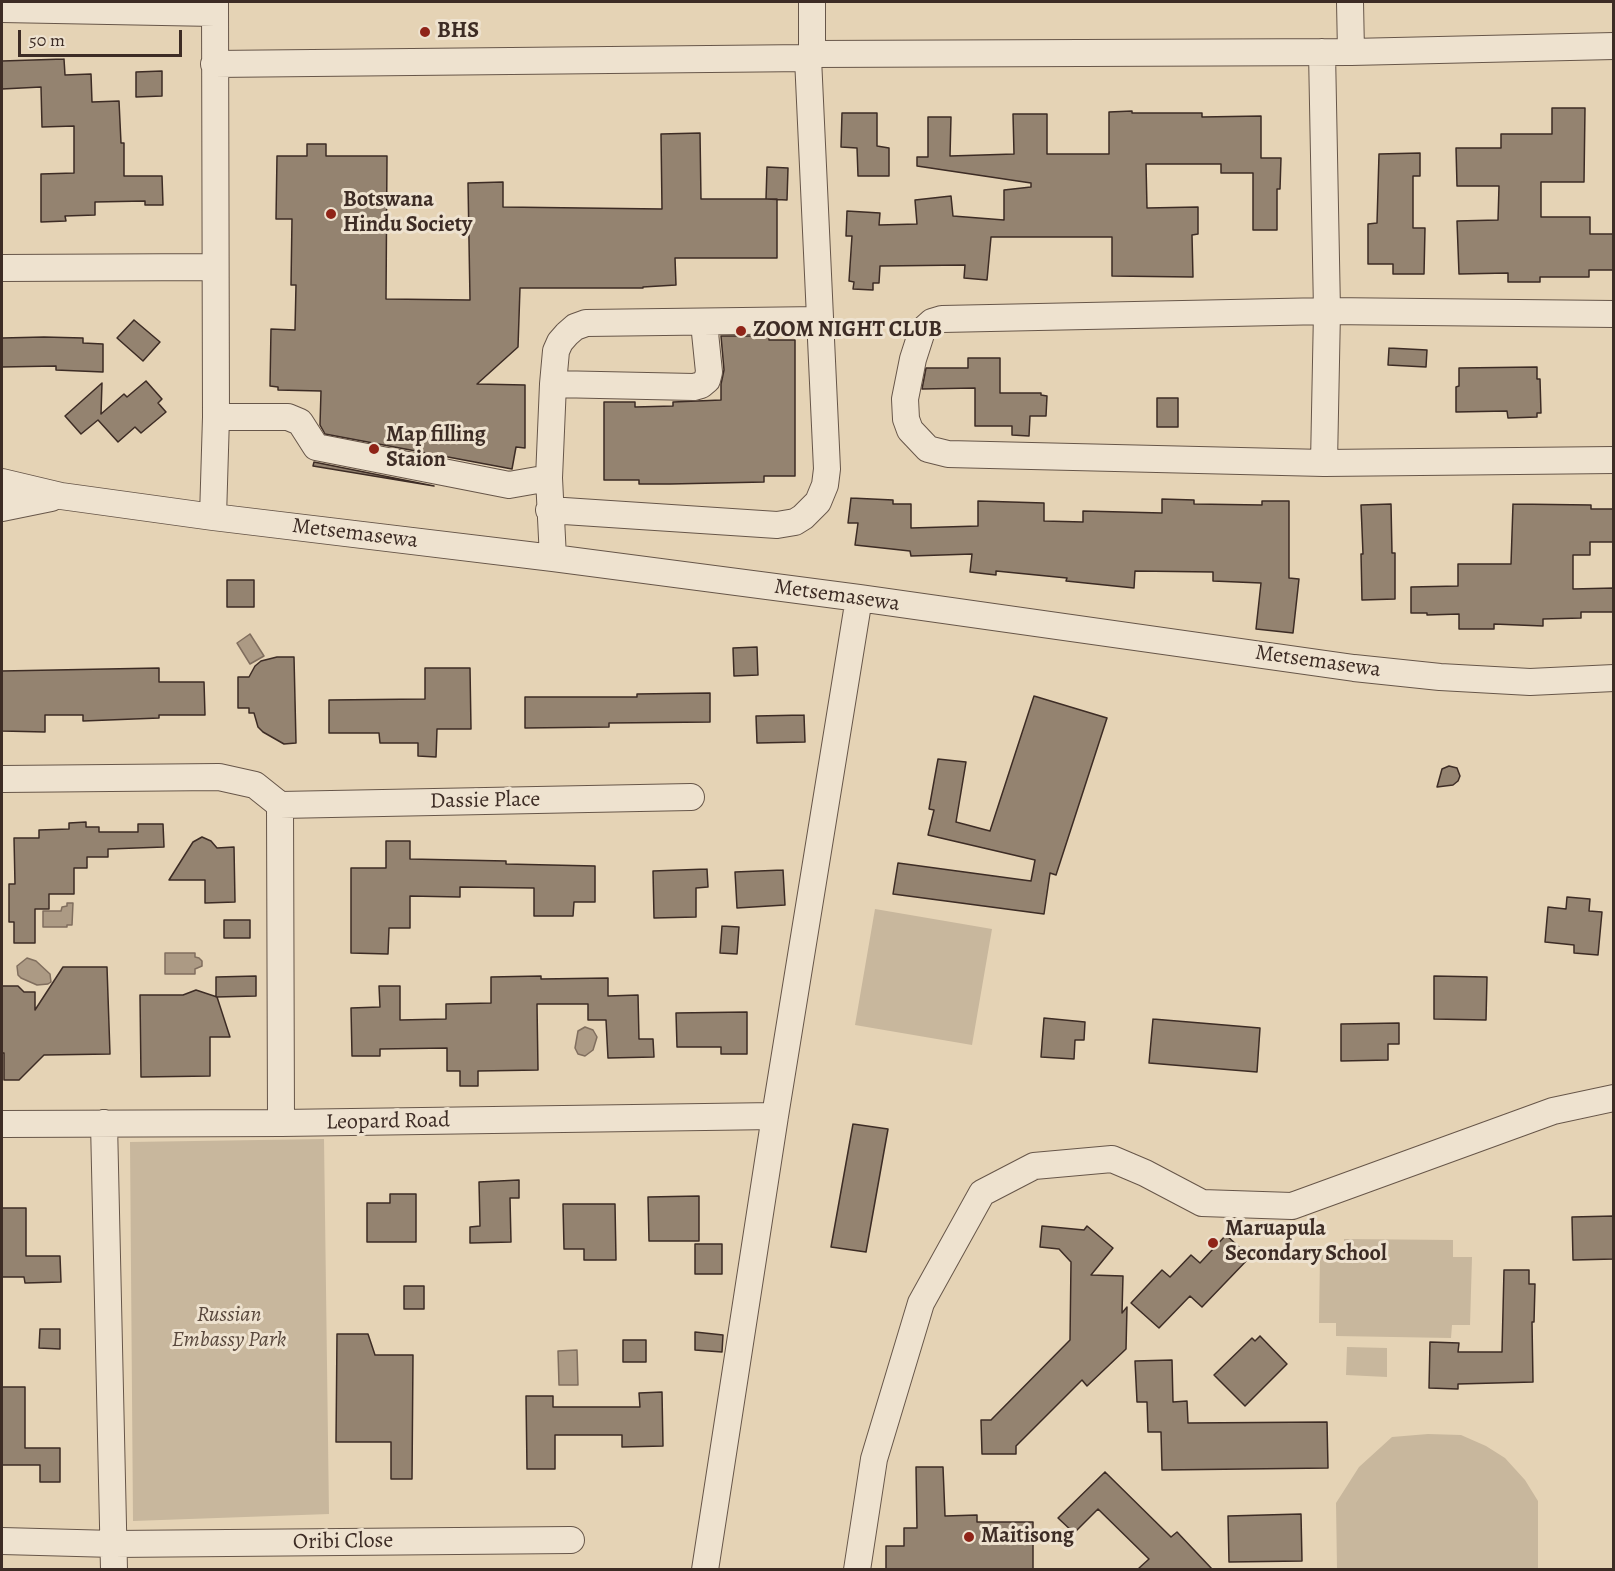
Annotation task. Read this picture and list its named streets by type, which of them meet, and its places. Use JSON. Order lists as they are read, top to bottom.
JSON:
{
  "streets": {
    "street": [
      "Metsemasewa",
      "Dassie Place",
      "Leopard Road",
      "Oribi Close"
    ]
  },
  "parks": ["Russian Embassy Park"],
  "places": [
    "BHS",
    "Botswana Hindu Society",
    "ZOOM NIGHT CLUB",
    "Map filling Staion",
    "Maruapula Secondary School",
    "Maitisong"
  ],
  "scale_bar": "50 m"
}
